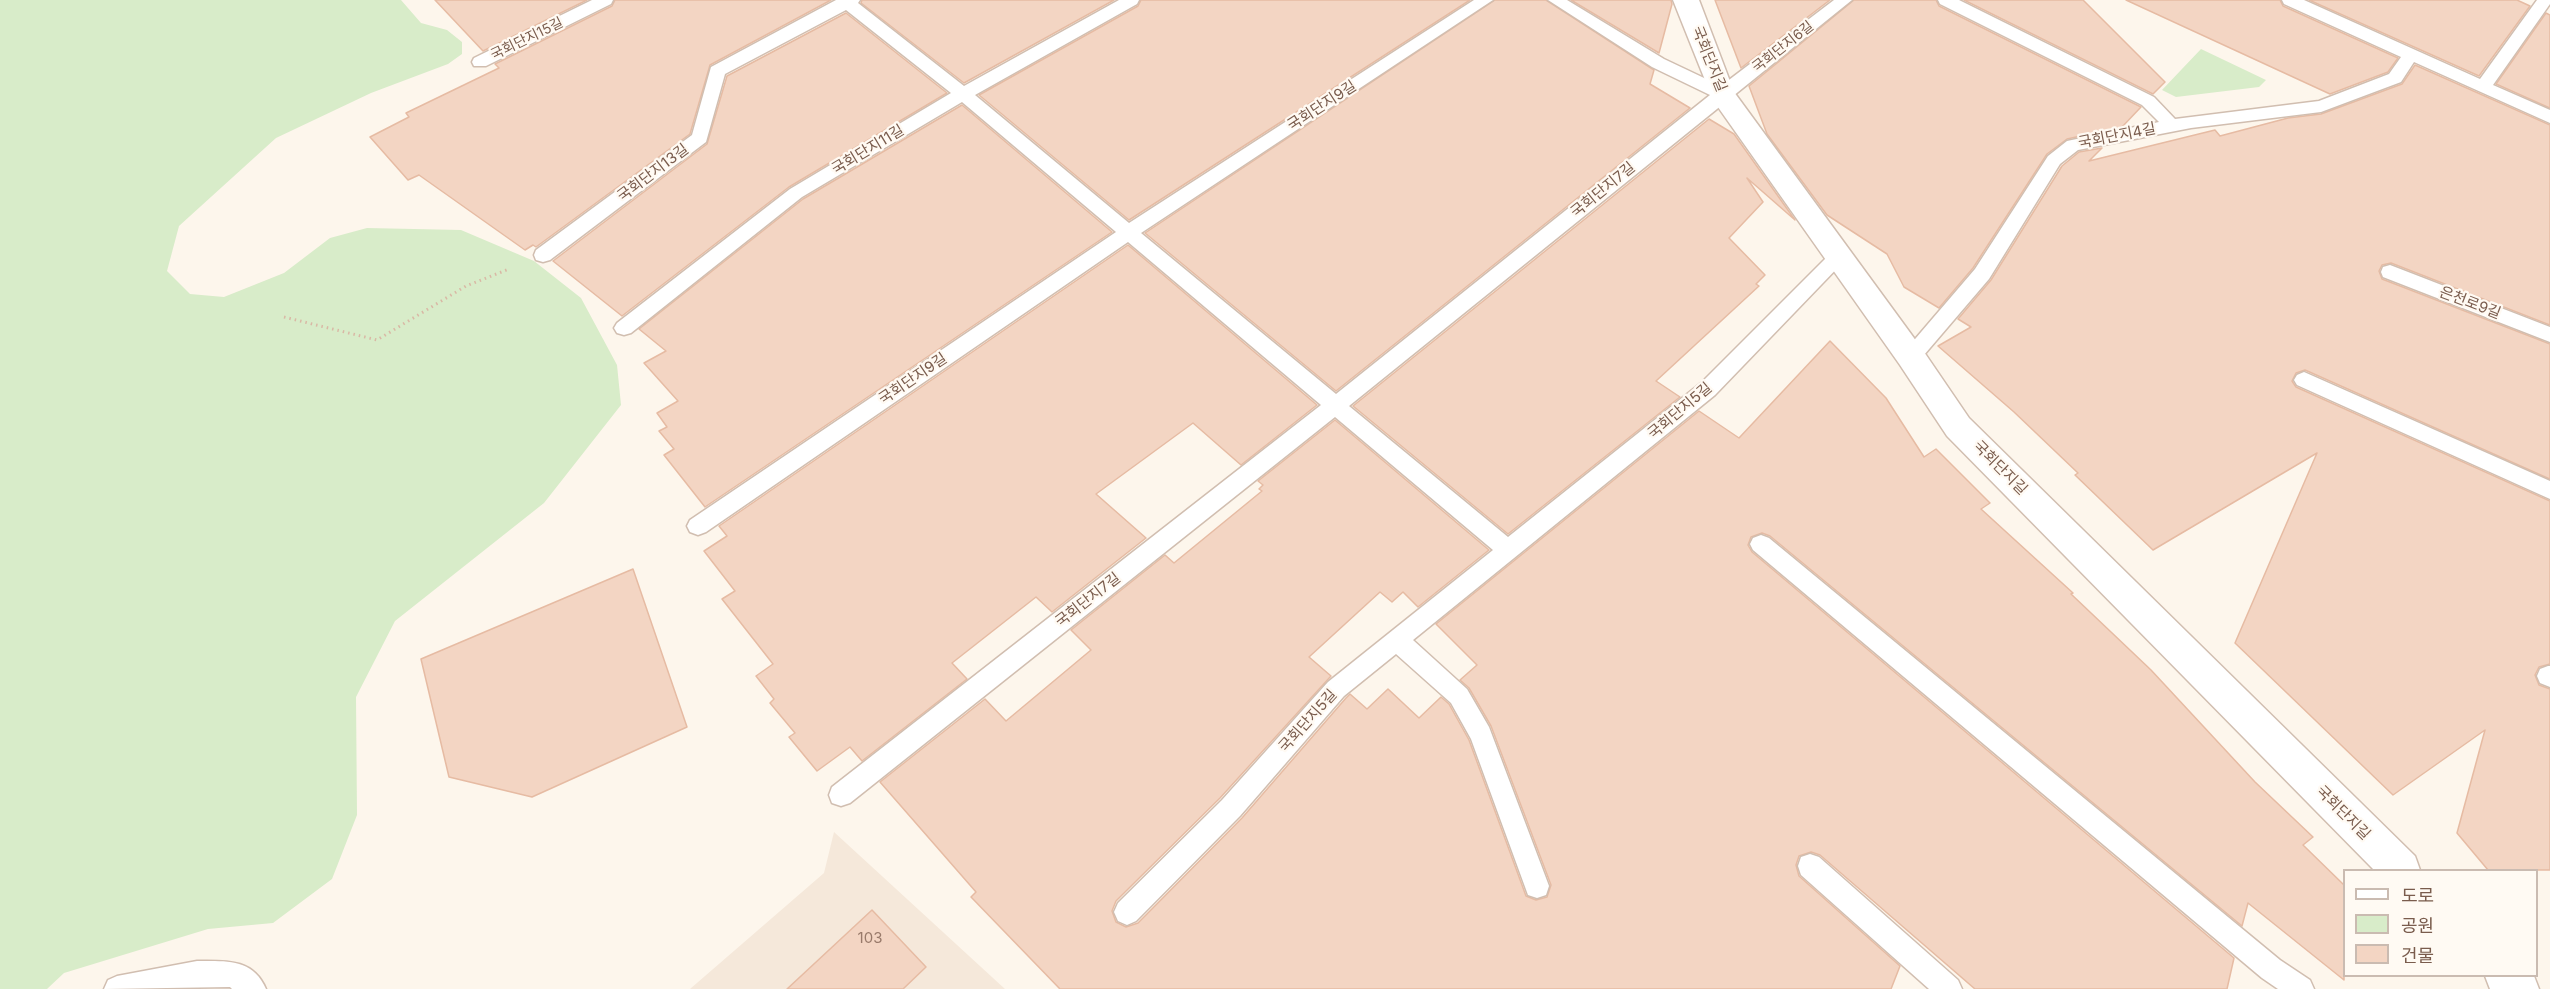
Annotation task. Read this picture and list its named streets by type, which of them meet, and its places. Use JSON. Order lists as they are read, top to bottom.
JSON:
{
  "streets": {
    "street": ["국회단지길"],
    "lane": [
      "국회단지15길",
      "국회단지6길",
      "국회단지9길",
      "국회단지4길",
      "국회단지11길",
      "국회단지13길",
      "국회단지7길",
      "은천로9길",
      "국회단지5길"
    ]
  },
  "crossings": [
    ["국회단지6길", "국회단지길"],
    ["국회단지6길", "국회단지7길"],
    ["국회단지길", "국회단지4길"],
    ["국회단지길", "국회단지7길"],
    ["국회단지길", "국회단지5길"]
  ],
  "house_numbers": ["103"],
  "legend": ["도로", "공원", "건물"]
}
